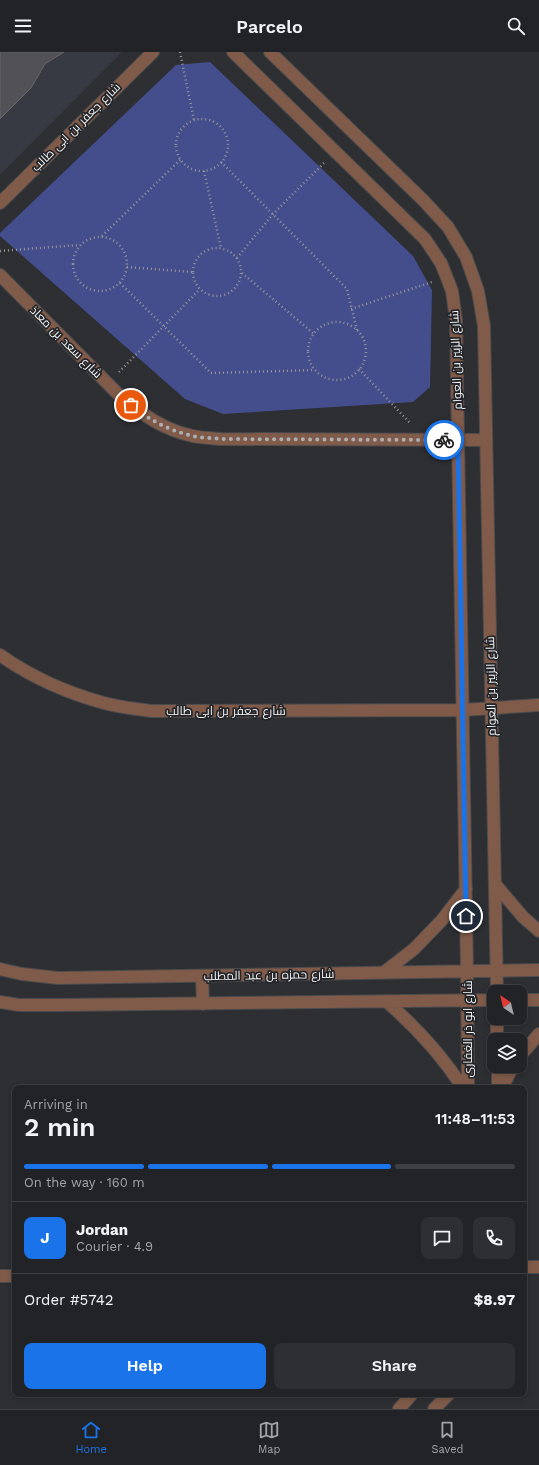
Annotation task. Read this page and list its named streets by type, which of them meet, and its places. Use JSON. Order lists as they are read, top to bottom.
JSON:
{
  "streets": {
    "street": [
      "شارع جعفر بن ابى طالب",
      "شارع سعد بن معاذ",
      "شارع الزبير بن العوام",
      "شارع حمزه بن عبد المطلب",
      "شارع ابو ذر الغفارى"
    ]
  },
  "crossings": [
    ["شارع جعفر بن ابى طالب", "شارع الزبير بن العوام"],
    ["شارع سعد بن معاذ", "شارع الزبير بن العوام"],
    ["شارع الزبير بن العوام", "شارع حمزه بن عبد المطلب"],
    ["شارع الزبير بن العوام", "شارع ابو ذر الغفارى"],
    ["شارع حمزه بن عبد المطلب", "شارع ابو ذر الغفارى"]
  ],
  "north": "top left",
  "page": {
    "header": "Parcelo",
    "heading": ["2 min", "Arriving in", "11:48–11:53"],
    "panel": [
      "Jordan",
      "Courier · 4.9",
      "Order #5742",
      "$8.97"
    ],
    "bar": "On the way · 160 m",
    "round": "J",
    "buttons": ["Help", "Share"],
    "tabs": ["Home", "Map", "Saved"]
  }
}
